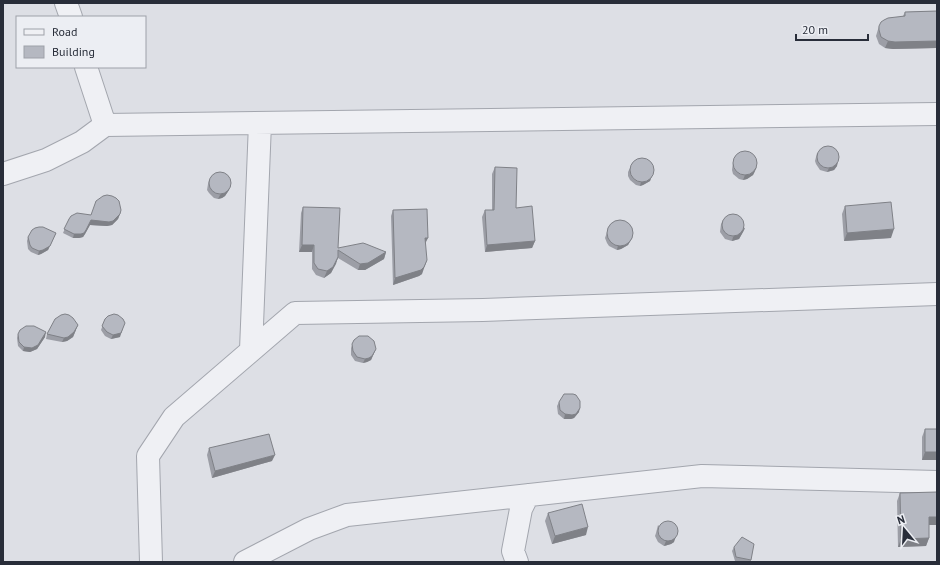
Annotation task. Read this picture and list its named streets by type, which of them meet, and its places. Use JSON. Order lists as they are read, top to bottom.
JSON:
{
  "legend": ["Road", "Building"],
  "scale_bar": "20 m",
  "north": "top"
}
